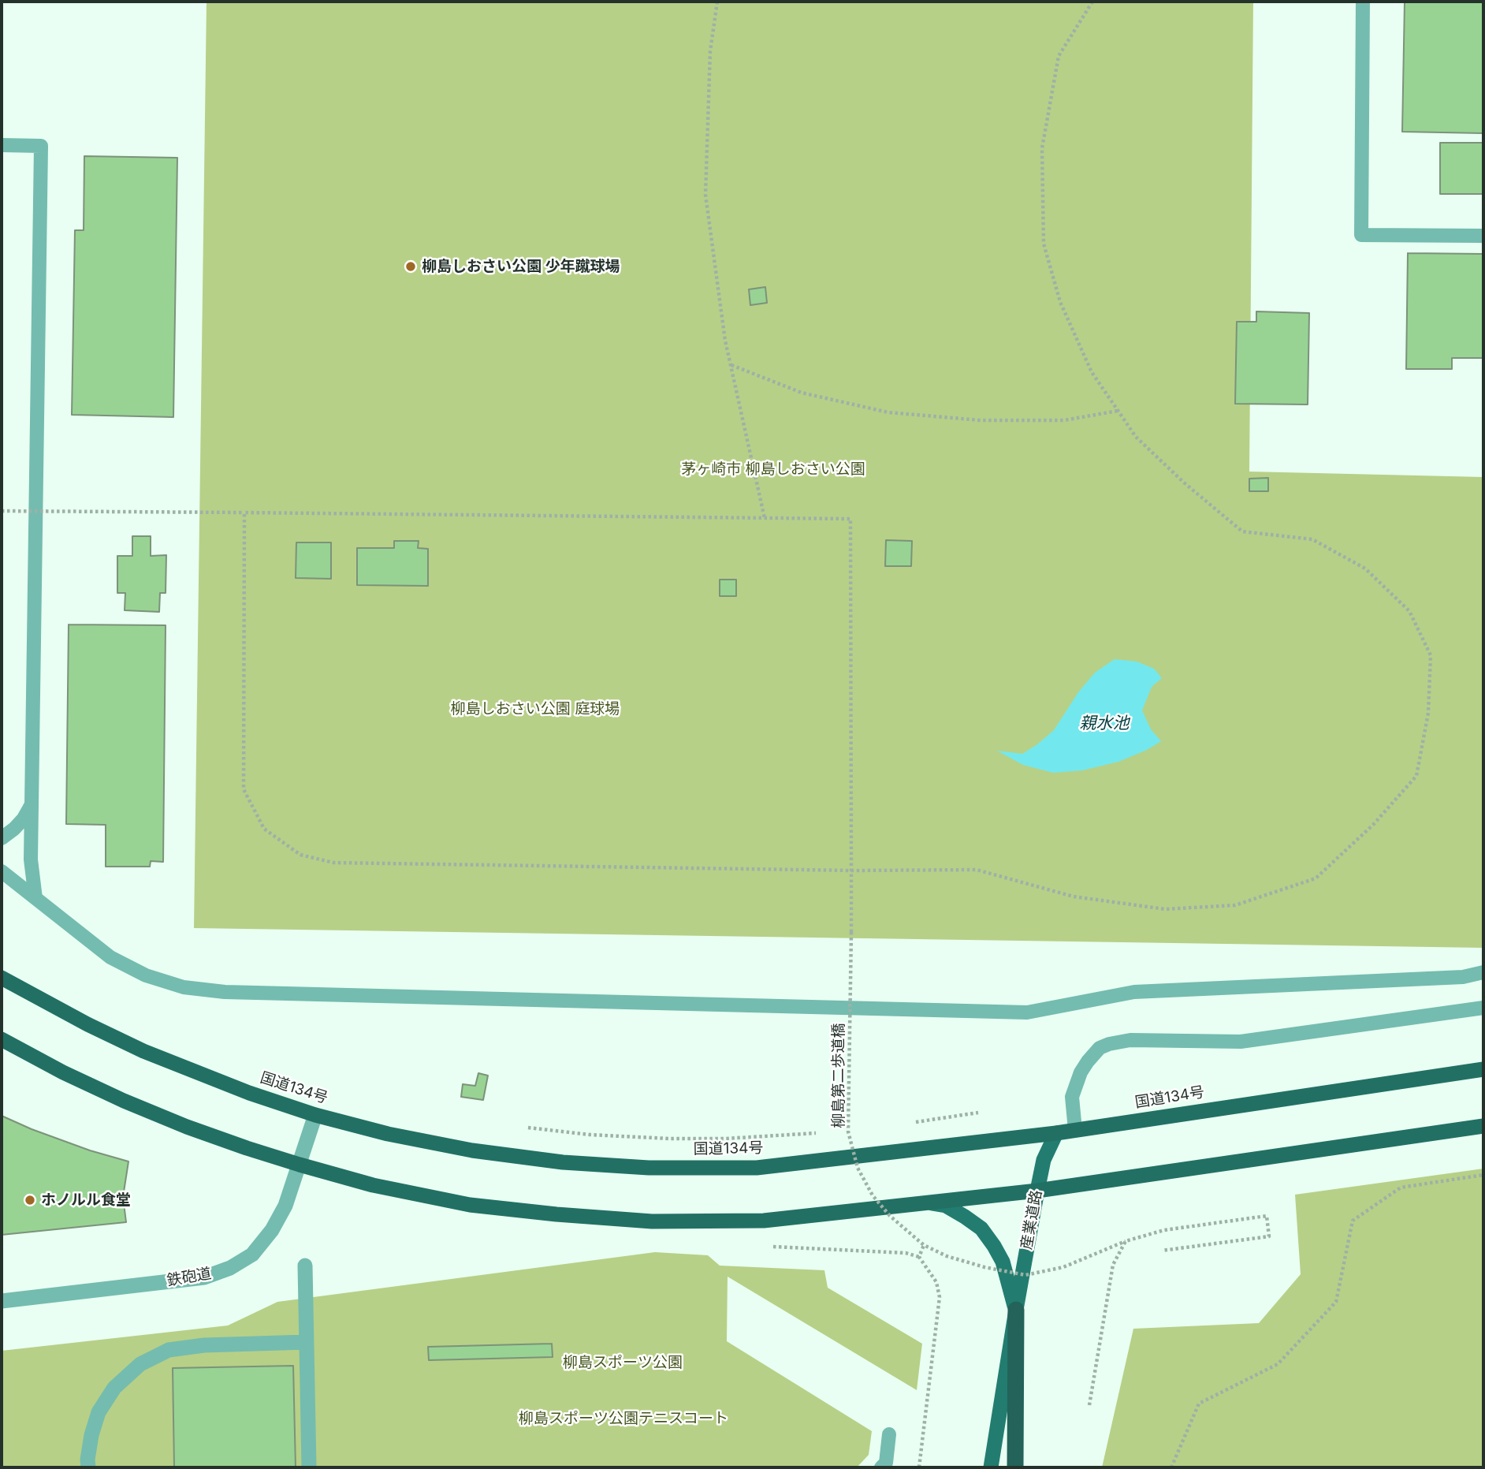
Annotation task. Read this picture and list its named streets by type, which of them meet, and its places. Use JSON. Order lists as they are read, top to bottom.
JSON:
{
  "streets": {
    "highway": ["国道134号"],
    "main road": ["産業道路"],
    "street": ["鉄砲道"],
    "path": ["柳島第二歩道橋"]
  },
  "crossings": [
    ["国道134号", "産業道路"],
    ["国道134号", "鉄砲道"]
  ],
  "water": ["親水池"],
  "parks": [
    "茅ヶ崎市 柳島しおさい公園",
    "柳島しおさい公園 庭球場",
    "柳島スポーツ公園",
    "柳島スポーツ公園テニスコート"
  ],
  "places": ["柳島しおさい公園 少年蹴球場", "ホノルル食堂"]
}
